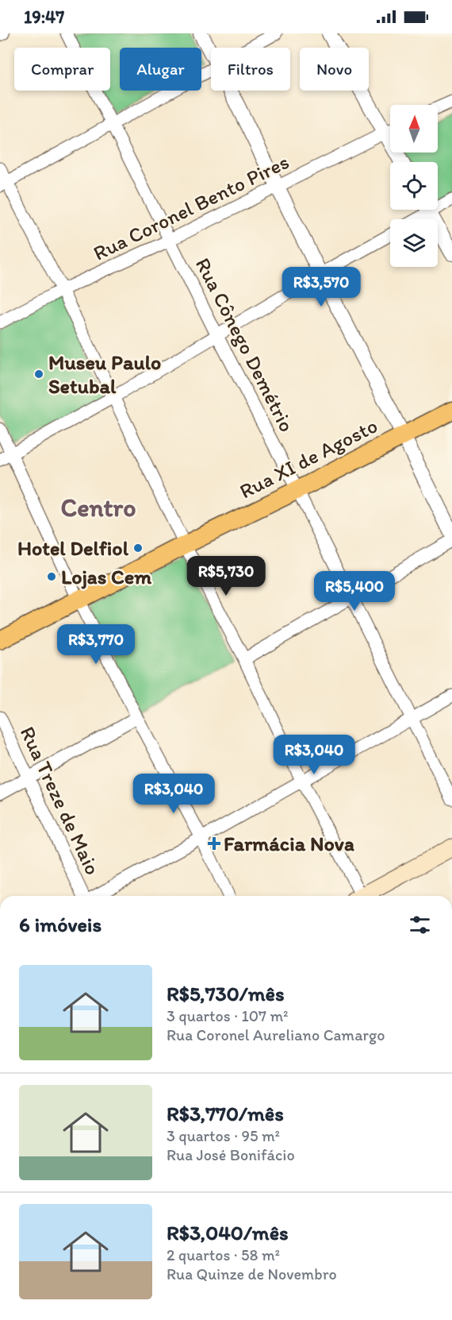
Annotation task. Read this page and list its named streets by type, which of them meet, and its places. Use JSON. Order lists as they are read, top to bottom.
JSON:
{
  "streets": {
    "main road": ["Rua XI de Agosto"],
    "street": ["Rua Coronel Bento Pires", "Rua Cônego Demétrio", "Rua Treze de Maio"]
  },
  "crossings": [
    ["Rua Coronel Bento Pires", "Rua Cônego Demétrio"],
    ["Rua Cônego Demétrio", "Rua XI de Agosto"]
  ],
  "districts": ["Centro"],
  "places": {
    "other": ["Museu Paulo Setubal", "Hotel Delfiol", "Lojas Cem"],
    "health": ["Farmácia Nova"]
  },
  "north": "top",
  "page": {
    "status": "19:47",
    "chip": [
      "Comprar",
      "Alugar",
      "Filtros",
      "Novo"
    ],
    "price": [
      "R$3,570",
      "R$5,730",
      "R$5,400",
      "R$3,770",
      "R$3,040",
      "R$3,040"
    ],
    "heading": "6 imóveis",
    "list": [
      {
        "name": "R$5,730/mês",
        "note": "3 quartos · 107 m² · Rua Coronel Aureliano Camargo"
      },
      {
        "name": "R$3,770/mês",
        "note": "3 quartos · 95 m² · Rua José Bonifácio"
      },
      {
        "name": "R$3,040/mês",
        "note": "2 quartos · 58 m² · Rua Quinze de Novembro"
      }
    ]
  }
}
